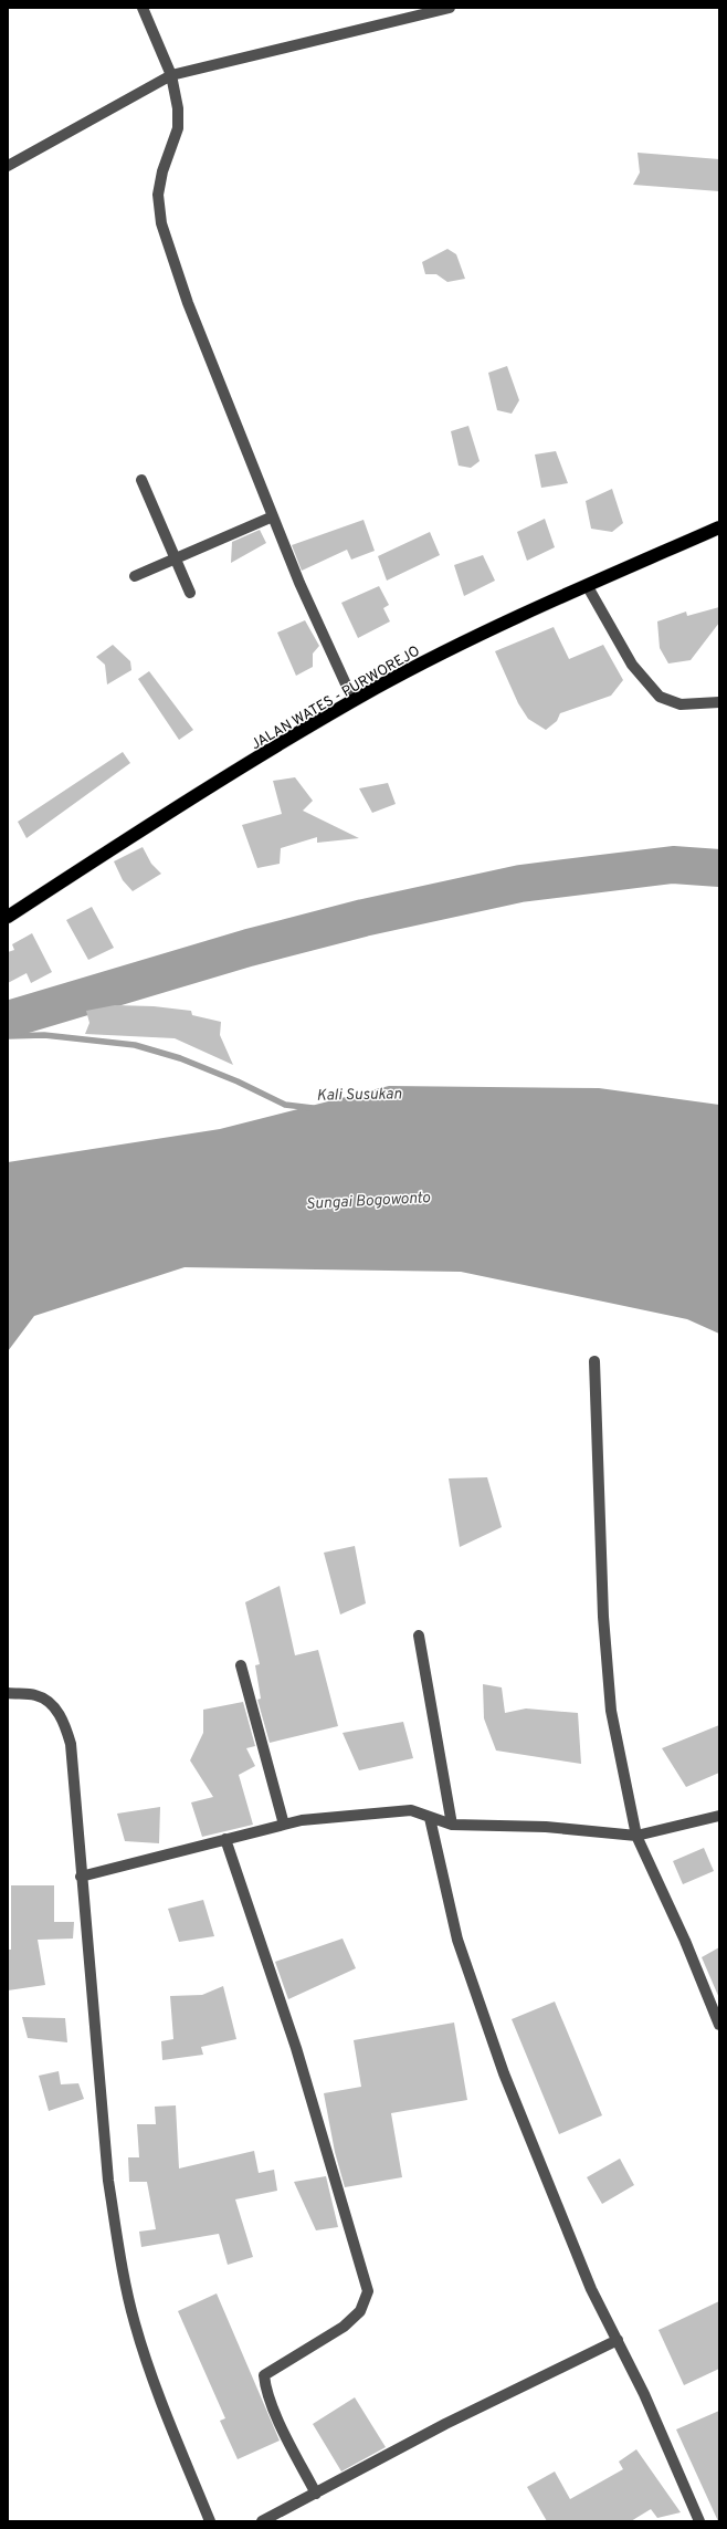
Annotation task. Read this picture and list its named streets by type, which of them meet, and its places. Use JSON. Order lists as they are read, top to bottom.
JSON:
{
  "streets": {
    "highway": ["JALAN WATES - PURWOREJO"]
  },
  "water": ["Kali Susukan", "Sungai Bogowonto"]
}
